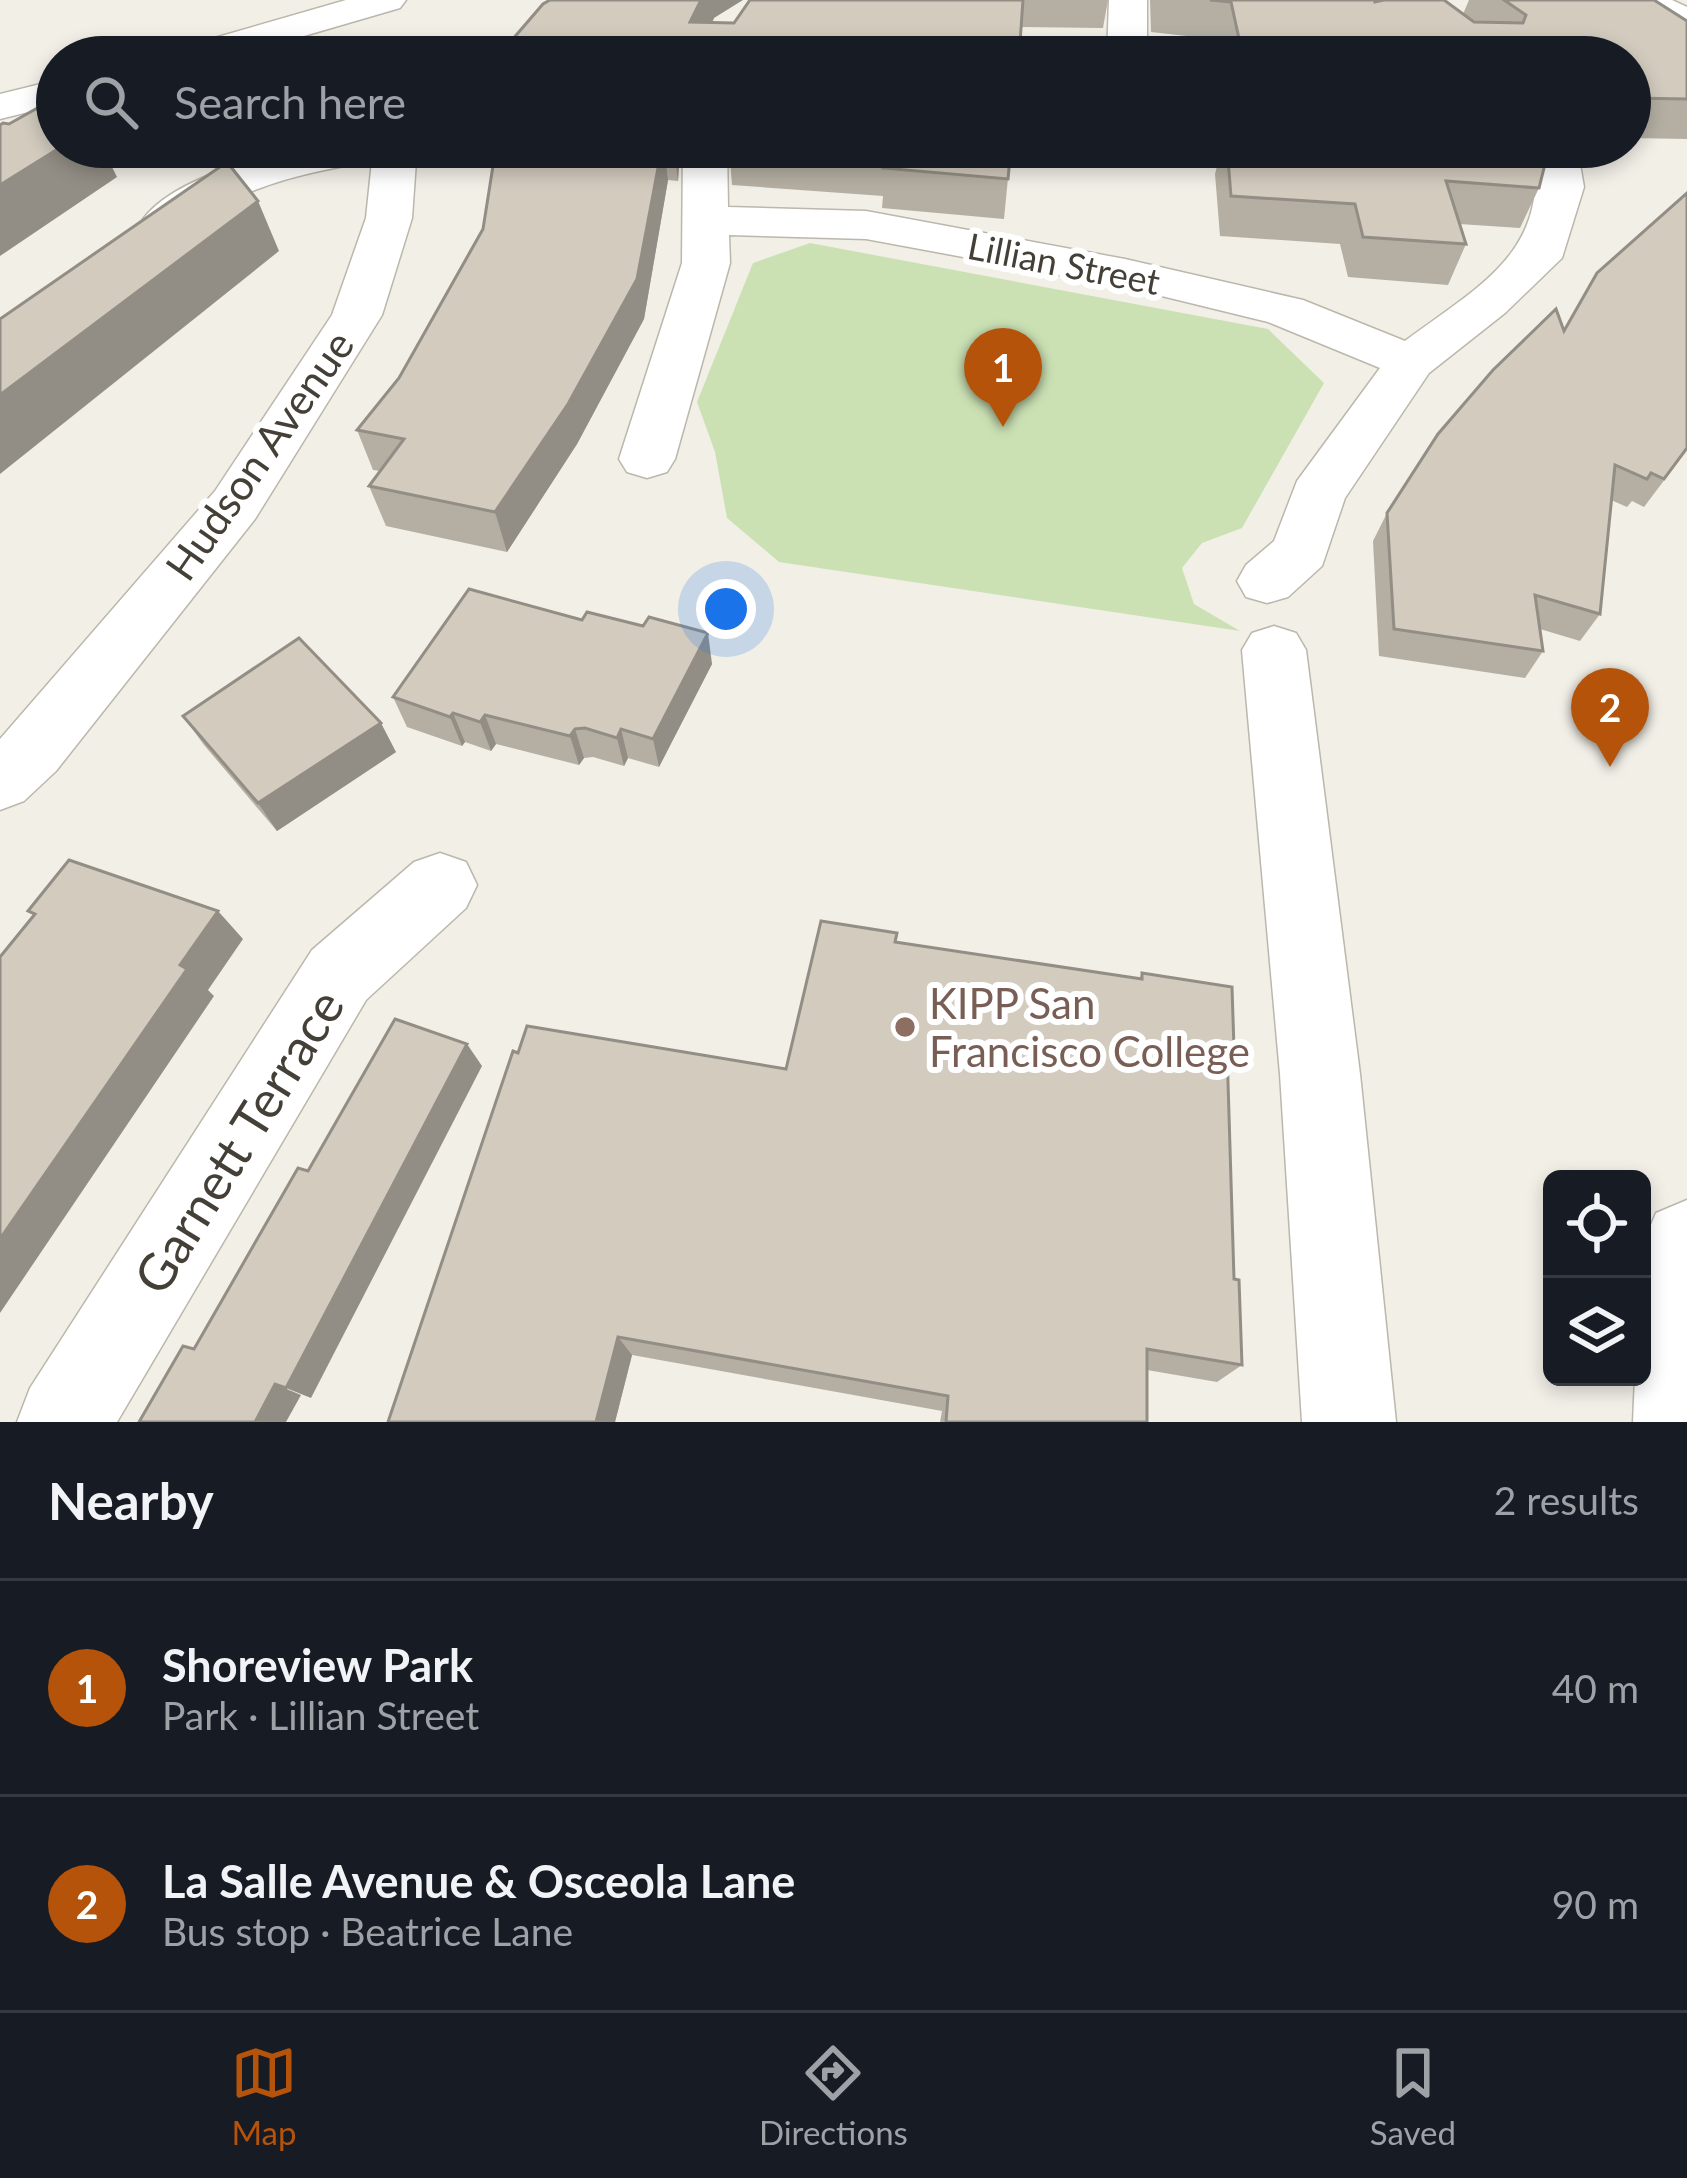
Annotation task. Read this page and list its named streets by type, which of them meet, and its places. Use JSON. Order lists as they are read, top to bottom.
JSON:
{
  "streets": {
    "street": ["Lillian Street", "Hudson Avenue", "Garnett Terrace"]
  },
  "places": ["KIPP San Francisco College"],
  "page": {
    "search": "Search here",
    "pins": ["1", "2"],
    "heading": ["Nearby", "2 results"],
    "list": [
      {
        "mark": "1",
        "name": "Shoreview Park",
        "note": "Park · Lillian Street",
        "value": "40 m"
      },
      {
        "mark": "2",
        "name": "La Salle Avenue & Osceola Lane",
        "note": "Bus stop · Beatrice Lane",
        "value": "90 m"
      }
    ],
    "nav": ["Map", "Directions", "Saved"]
  }
}
